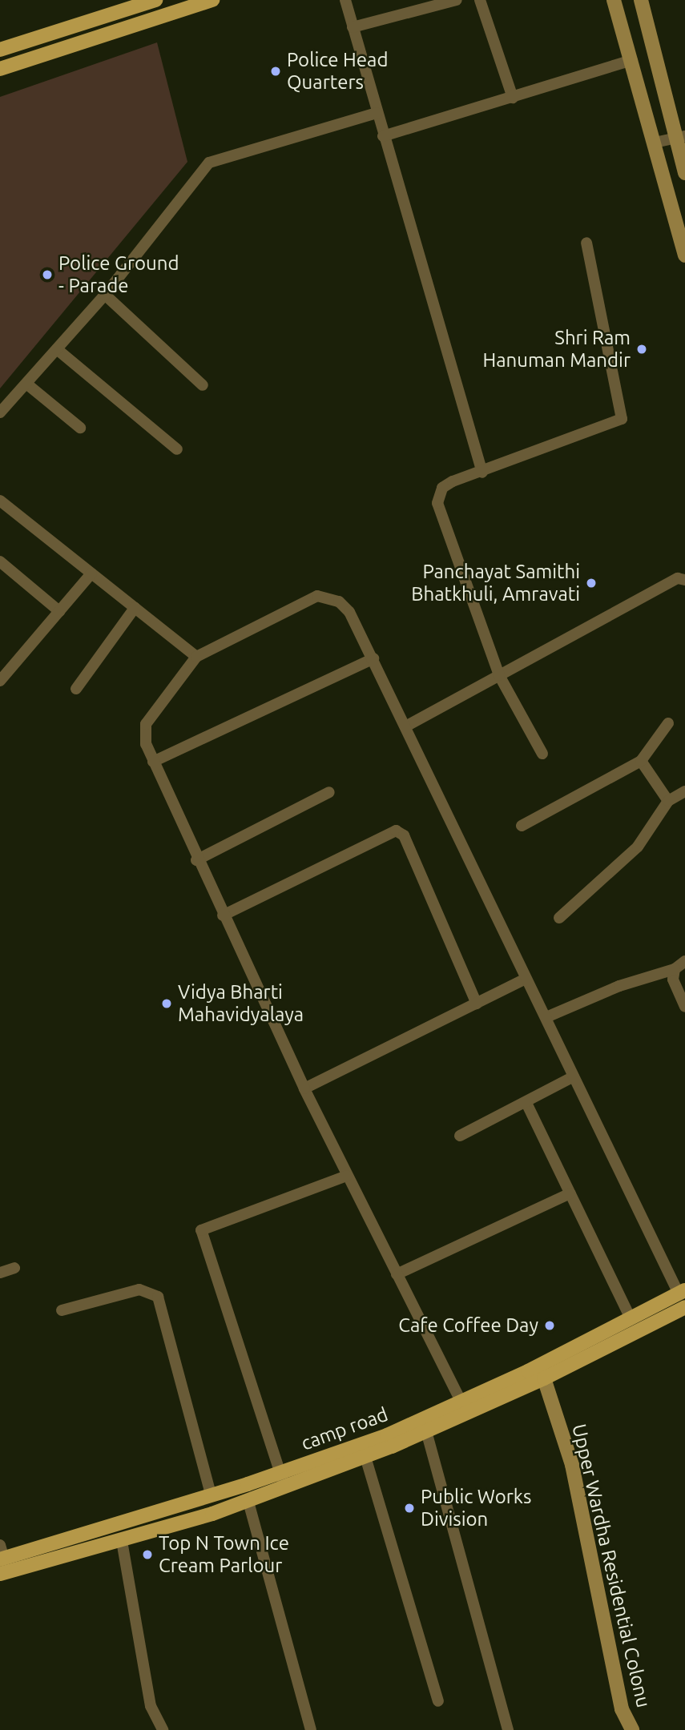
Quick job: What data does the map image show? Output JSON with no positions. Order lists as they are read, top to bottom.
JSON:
{
  "streets": {
    "main road": ["camp road"],
    "street": ["Upper Wardha Residential Colonu"]
  },
  "crossings": [
    ["camp road", "Upper Wardha Residential Colonu"]
  ],
  "places": [
    "Police Head Quarters",
    "Police Ground - Parade",
    "Shri Ram Hanuman Mandir",
    "Panchayat Samithi Bhatkhuli, Amravati",
    "Vidya Bharti Mahavidyalaya",
    "Cafe Coffee Day",
    "Public Works Division",
    "Top N Town Ice Cream Parlour"
  ]
}
